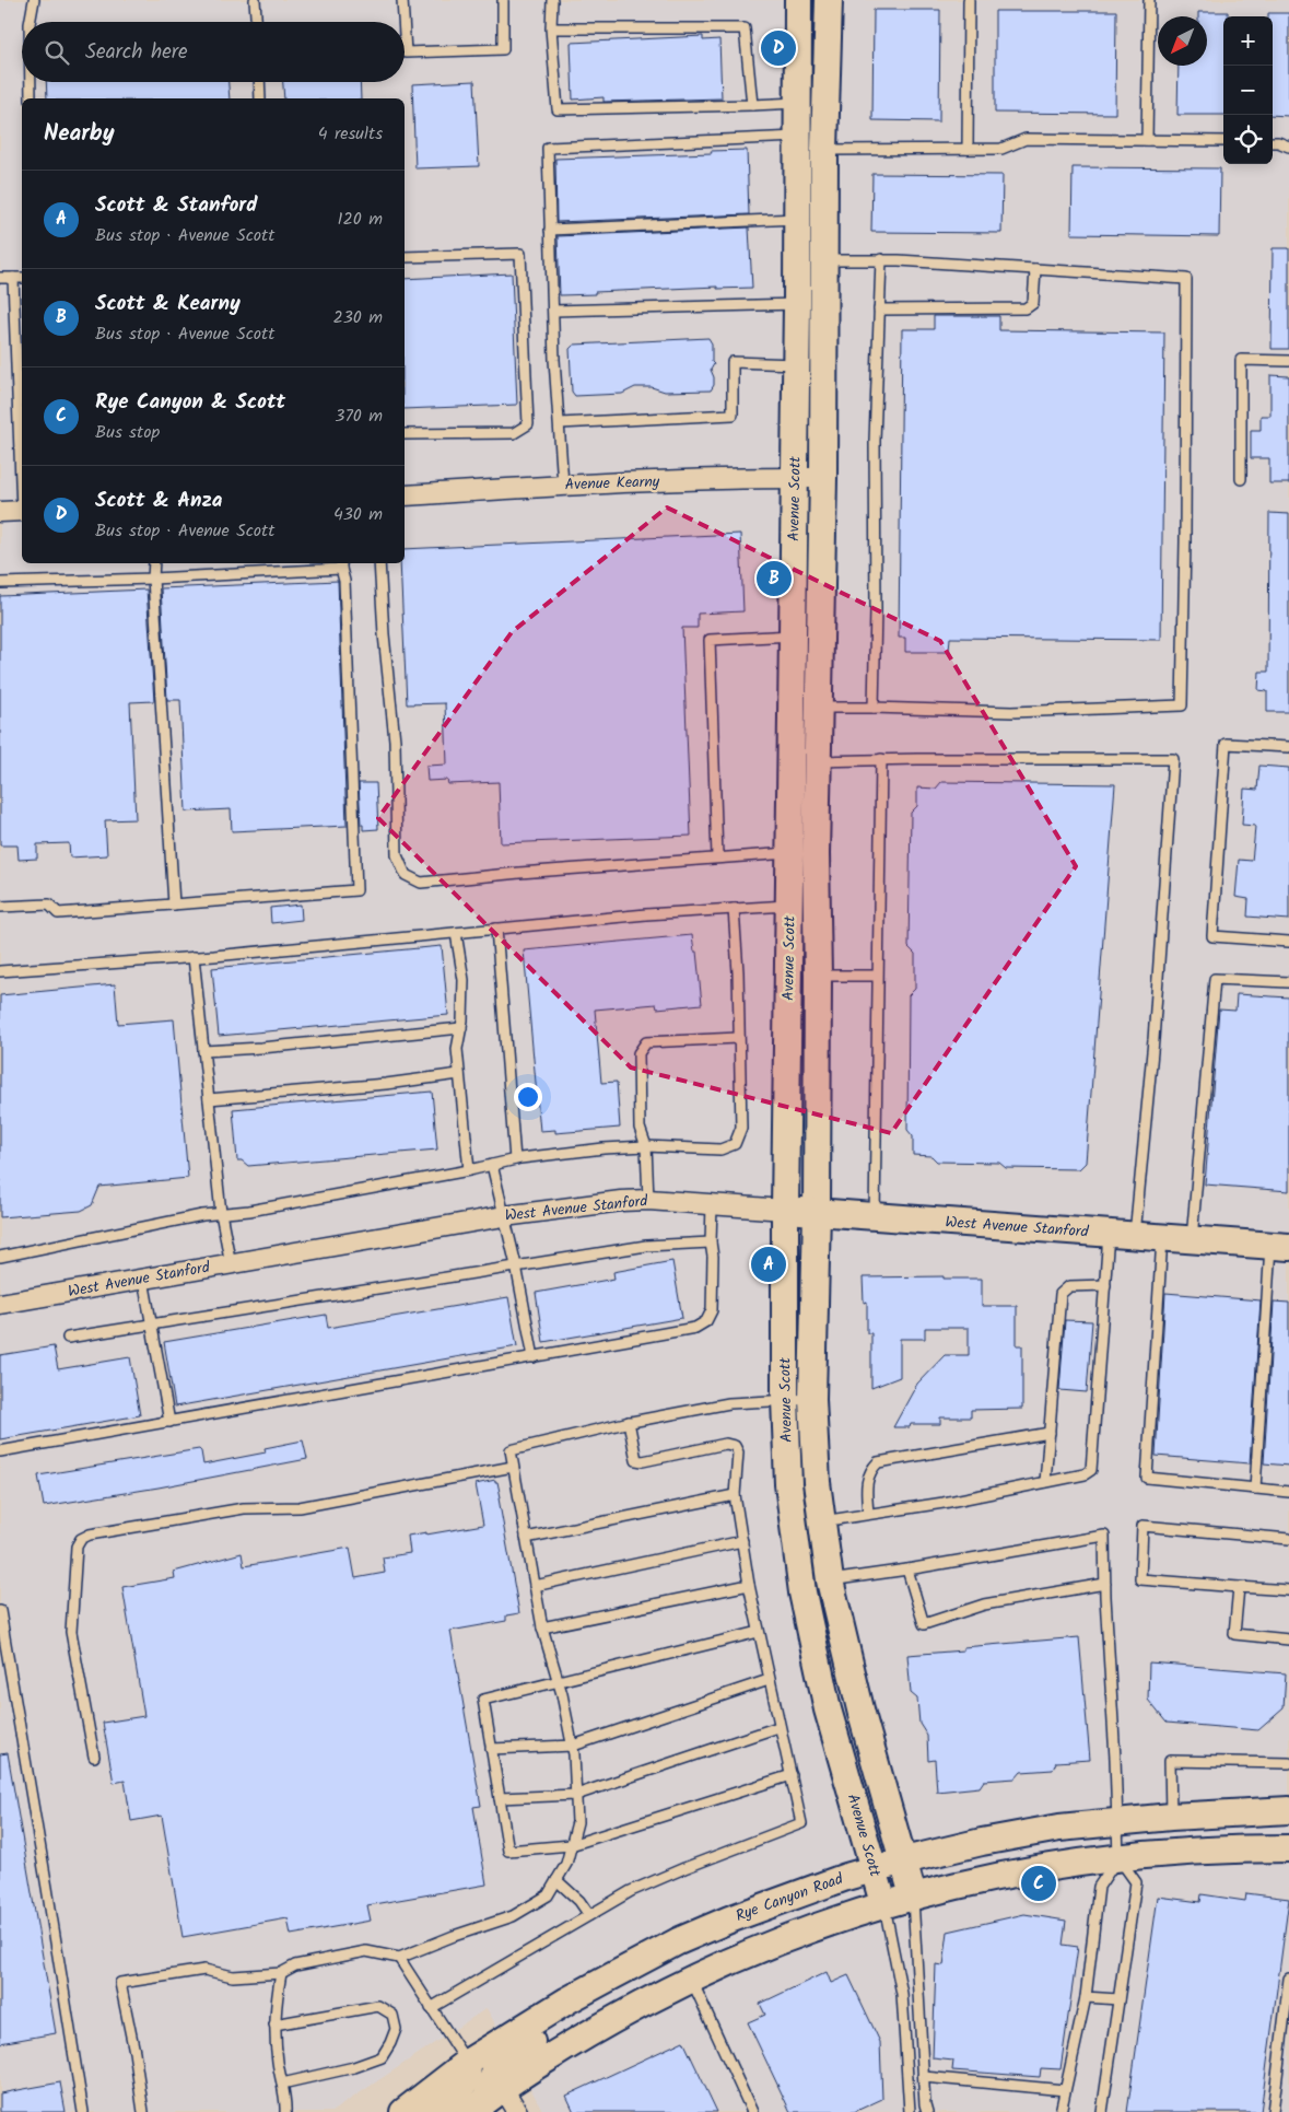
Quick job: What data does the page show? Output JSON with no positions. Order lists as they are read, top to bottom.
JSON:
{
  "streets": {
    "main road": ["Avenue Scott", "West Avenue Stanford", "Rye Canyon Road"],
    "street": ["Avenue Kearny"]
  },
  "crossings": [
    ["Avenue Kearny", "Avenue Scott"],
    ["Avenue Scott", "West Avenue Stanford"],
    ["Avenue Scott", "Rye Canyon Road"]
  ],
  "north": "bottom left",
  "page": {
    "map_buttons": ["+", "−"],
    "search": "Search here",
    "pins": [
      "D",
      "B",
      "A",
      "C"
    ],
    "heading": ["Nearby", "4 results"],
    "list": [
      {
        "mark": "A",
        "name": "Scott & Stanford",
        "note": "Bus stop · Avenue Scott",
        "value": "120 m"
      },
      {
        "mark": "B",
        "name": "Scott & Kearny",
        "note": "Bus stop · Avenue Scott",
        "value": "230 m"
      },
      {
        "mark": "C",
        "name": "Rye Canyon & Scott",
        "note": "Bus stop",
        "value": "370 m"
      },
      {
        "mark": "D",
        "name": "Scott & Anza",
        "note": "Bus stop · Avenue Scott",
        "value": "430 m"
      }
    ]
  }
}
